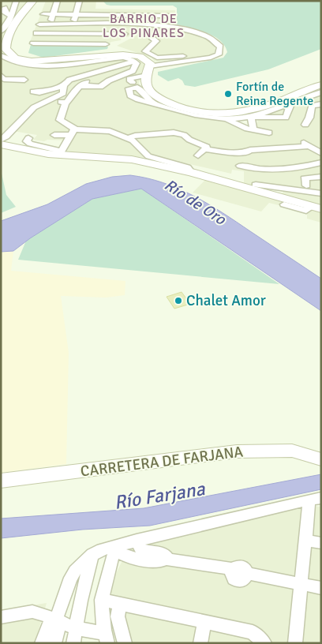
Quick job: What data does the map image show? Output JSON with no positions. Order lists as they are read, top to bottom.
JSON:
{
  "streets": {
    "street": ["CARRETERA DE FARJANA"]
  },
  "districts": ["BARRIO DE LOS PINARES"],
  "water": ["Río de Oro", "Río Farjana"],
  "places": ["Fortín de Reina Regente", "Chalet Amor"]
}
